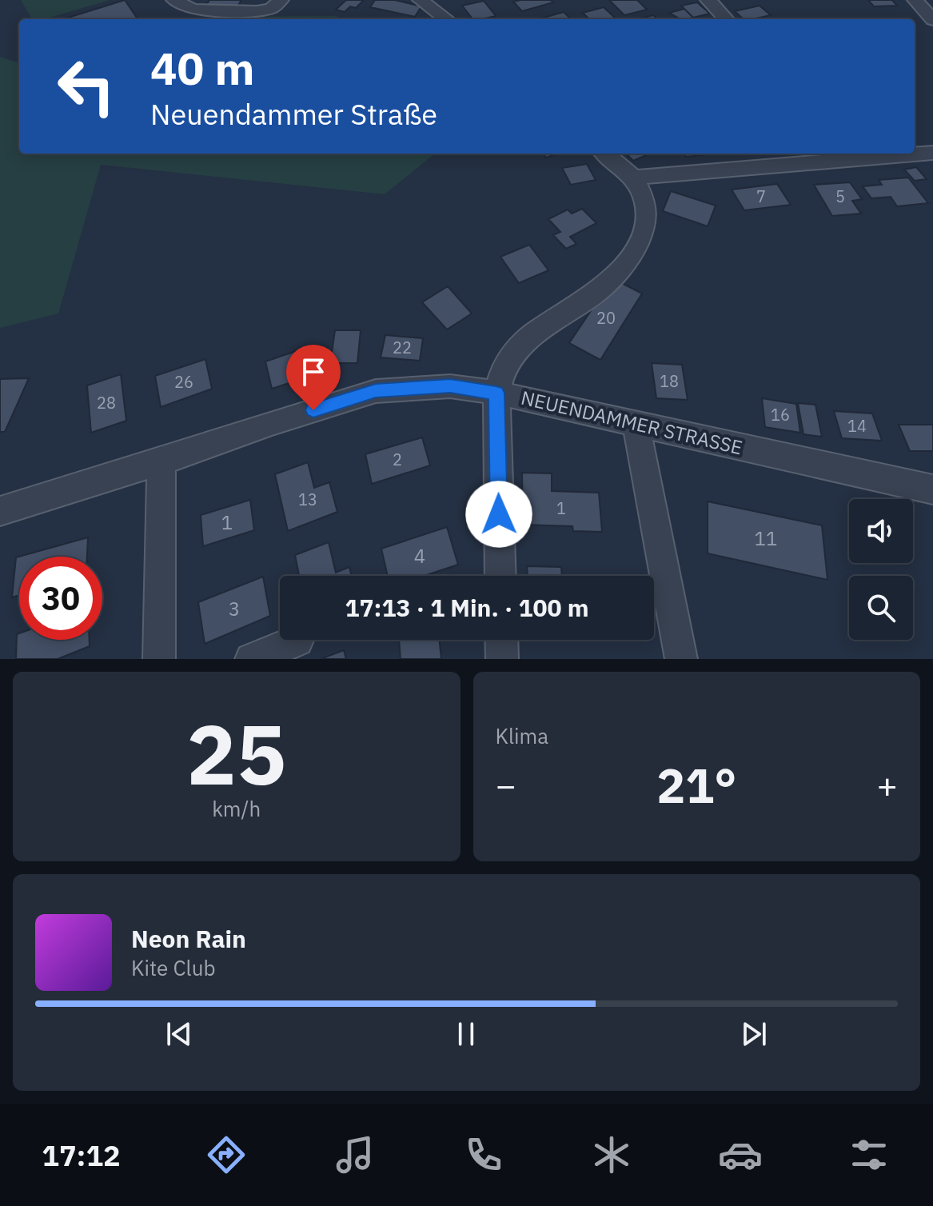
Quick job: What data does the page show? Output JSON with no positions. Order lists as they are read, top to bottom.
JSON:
{
  "streets": {
    "street": ["NEUENDAMMER STRASSE"]
  },
  "house_numbers": [
    "7",
    "5",
    "20",
    "22",
    "18",
    "26",
    "28",
    "16",
    "14",
    "2",
    "13",
    "1",
    "1",
    "11",
    "4",
    "3"
  ],
  "page": {
    "turn": ["40 m", "Neuendammer Straße"],
    "limit": "30",
    "trip": "17:13 · 1 Min. · 100 m",
    "tile": [
      ["25", "km/h"],
      "Klima"
    ],
    "heat": ["−", "21°", "+"],
    "song": ["Neon Rain", "Kite Club"],
    "tabs": "17:12"
  }
}
